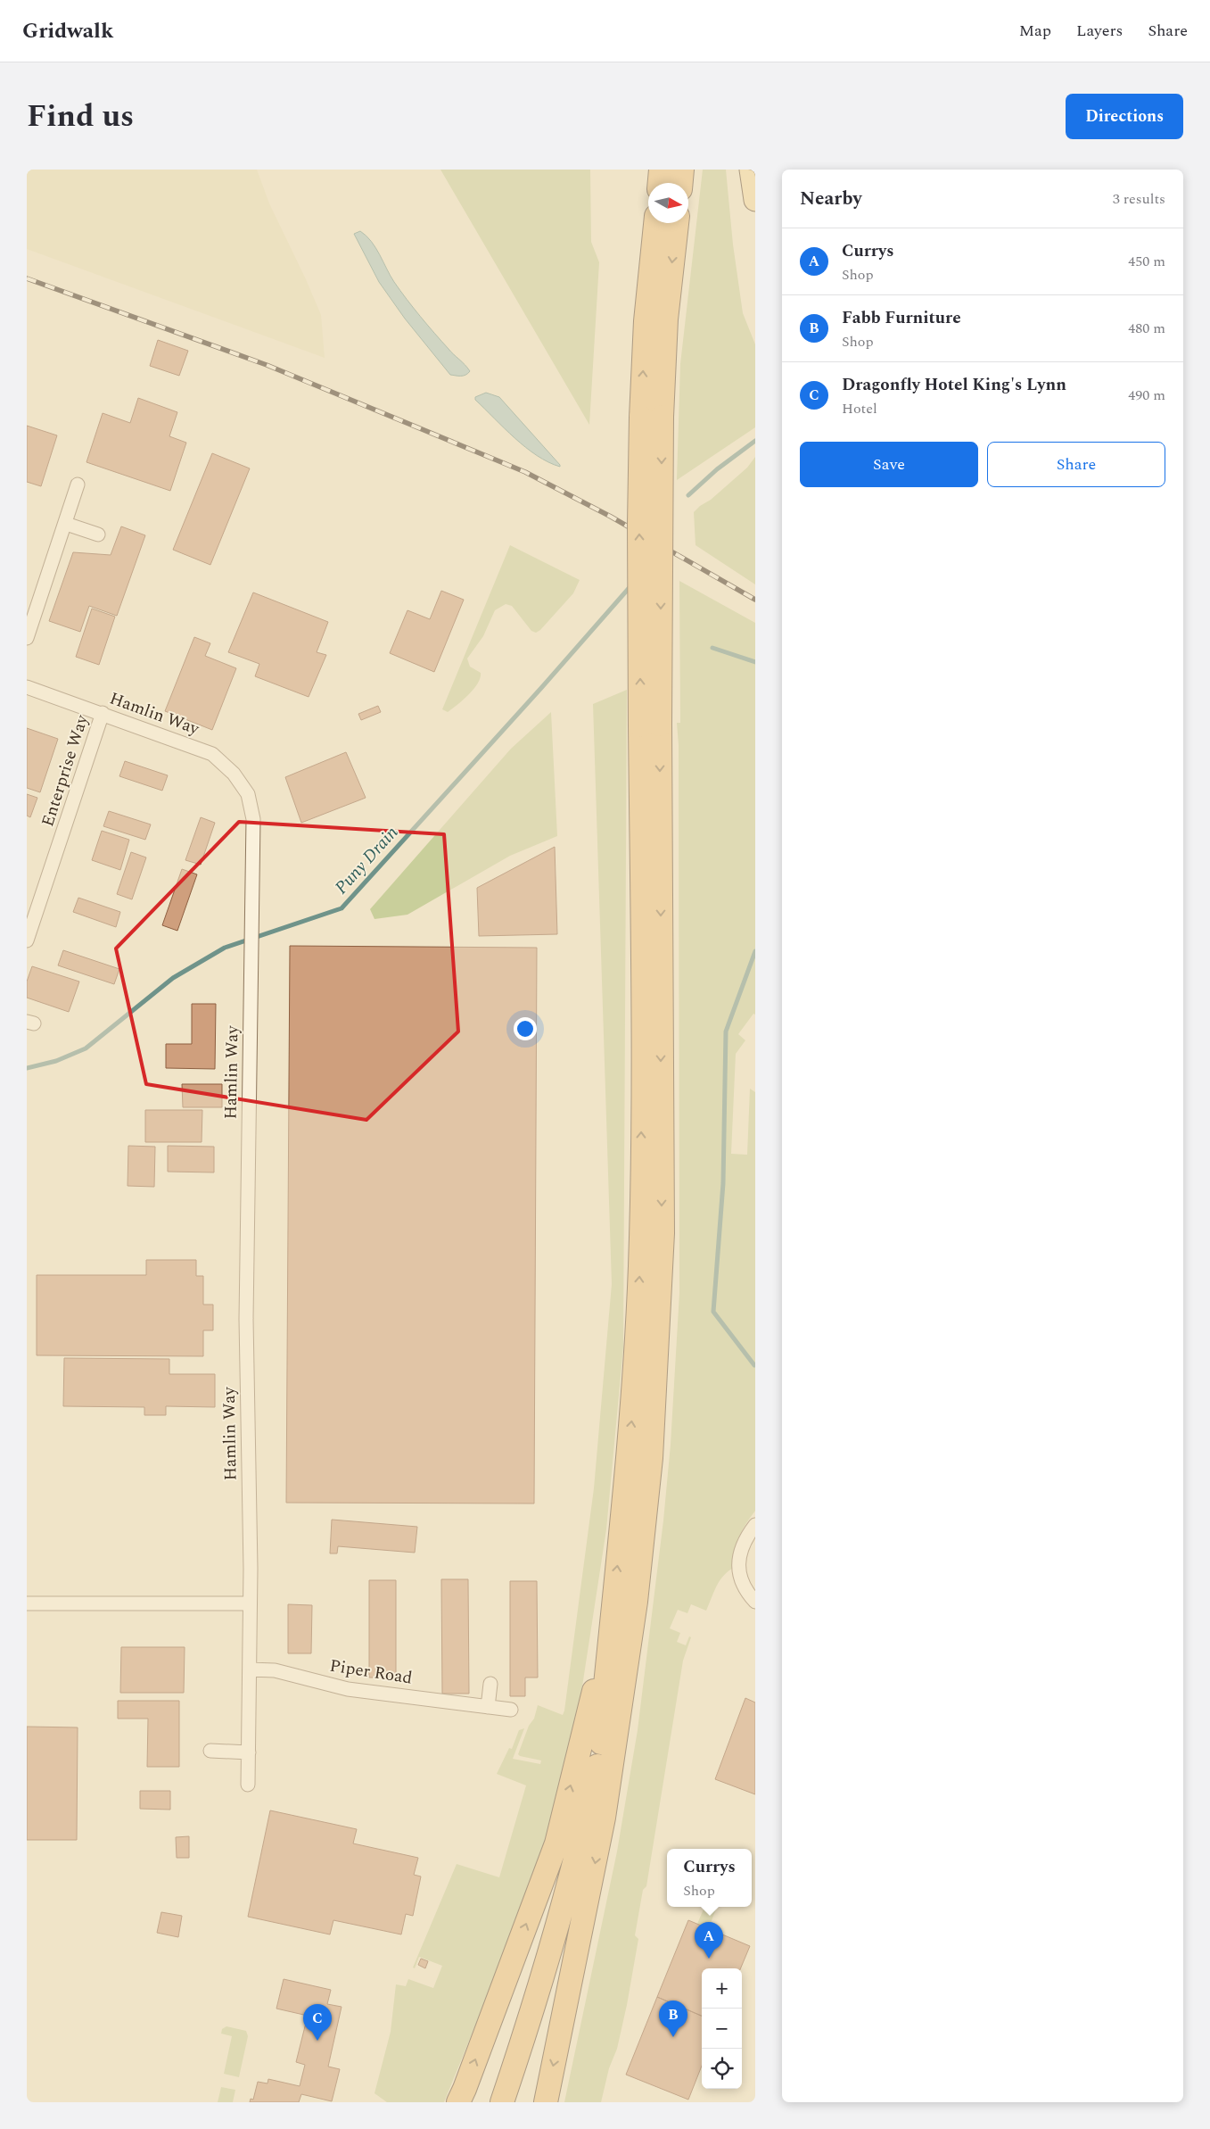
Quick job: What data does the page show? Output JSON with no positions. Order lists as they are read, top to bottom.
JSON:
{
  "streets": {
    "street": ["Hamlin Way", "Enterprise Way", "Piper Road"]
  },
  "crossings": [
    ["Hamlin Way", "Enterprise Way"],
    ["Hamlin Way", "Piper Road"]
  ],
  "water": ["Puny Drain"],
  "north": "right",
  "page": {
    "header": "Gridwalk",
    "nav": ["Map", "Layers", "Share"],
    "title": "Find us",
    "buttons": [
      "Directions",
      ["Save", "Share"]
    ],
    "heading": ["Nearby", "3 results"],
    "list": [
      {
        "mark": "A",
        "name": "Currys",
        "note": "Shop",
        "value": "450 m"
      },
      {
        "mark": "B",
        "name": "Fabb Furniture",
        "note": "Shop",
        "value": "480 m"
      },
      {
        "mark": "C",
        "name": "Dragonfly Hotel King's Lynn",
        "note": "Hotel",
        "value": "490 m"
      }
    ],
    "popup": ["Currys", "Shop"],
    "pins": ["A", "B", "C"],
    "map_buttons": ["+", "−"]
  }
}
